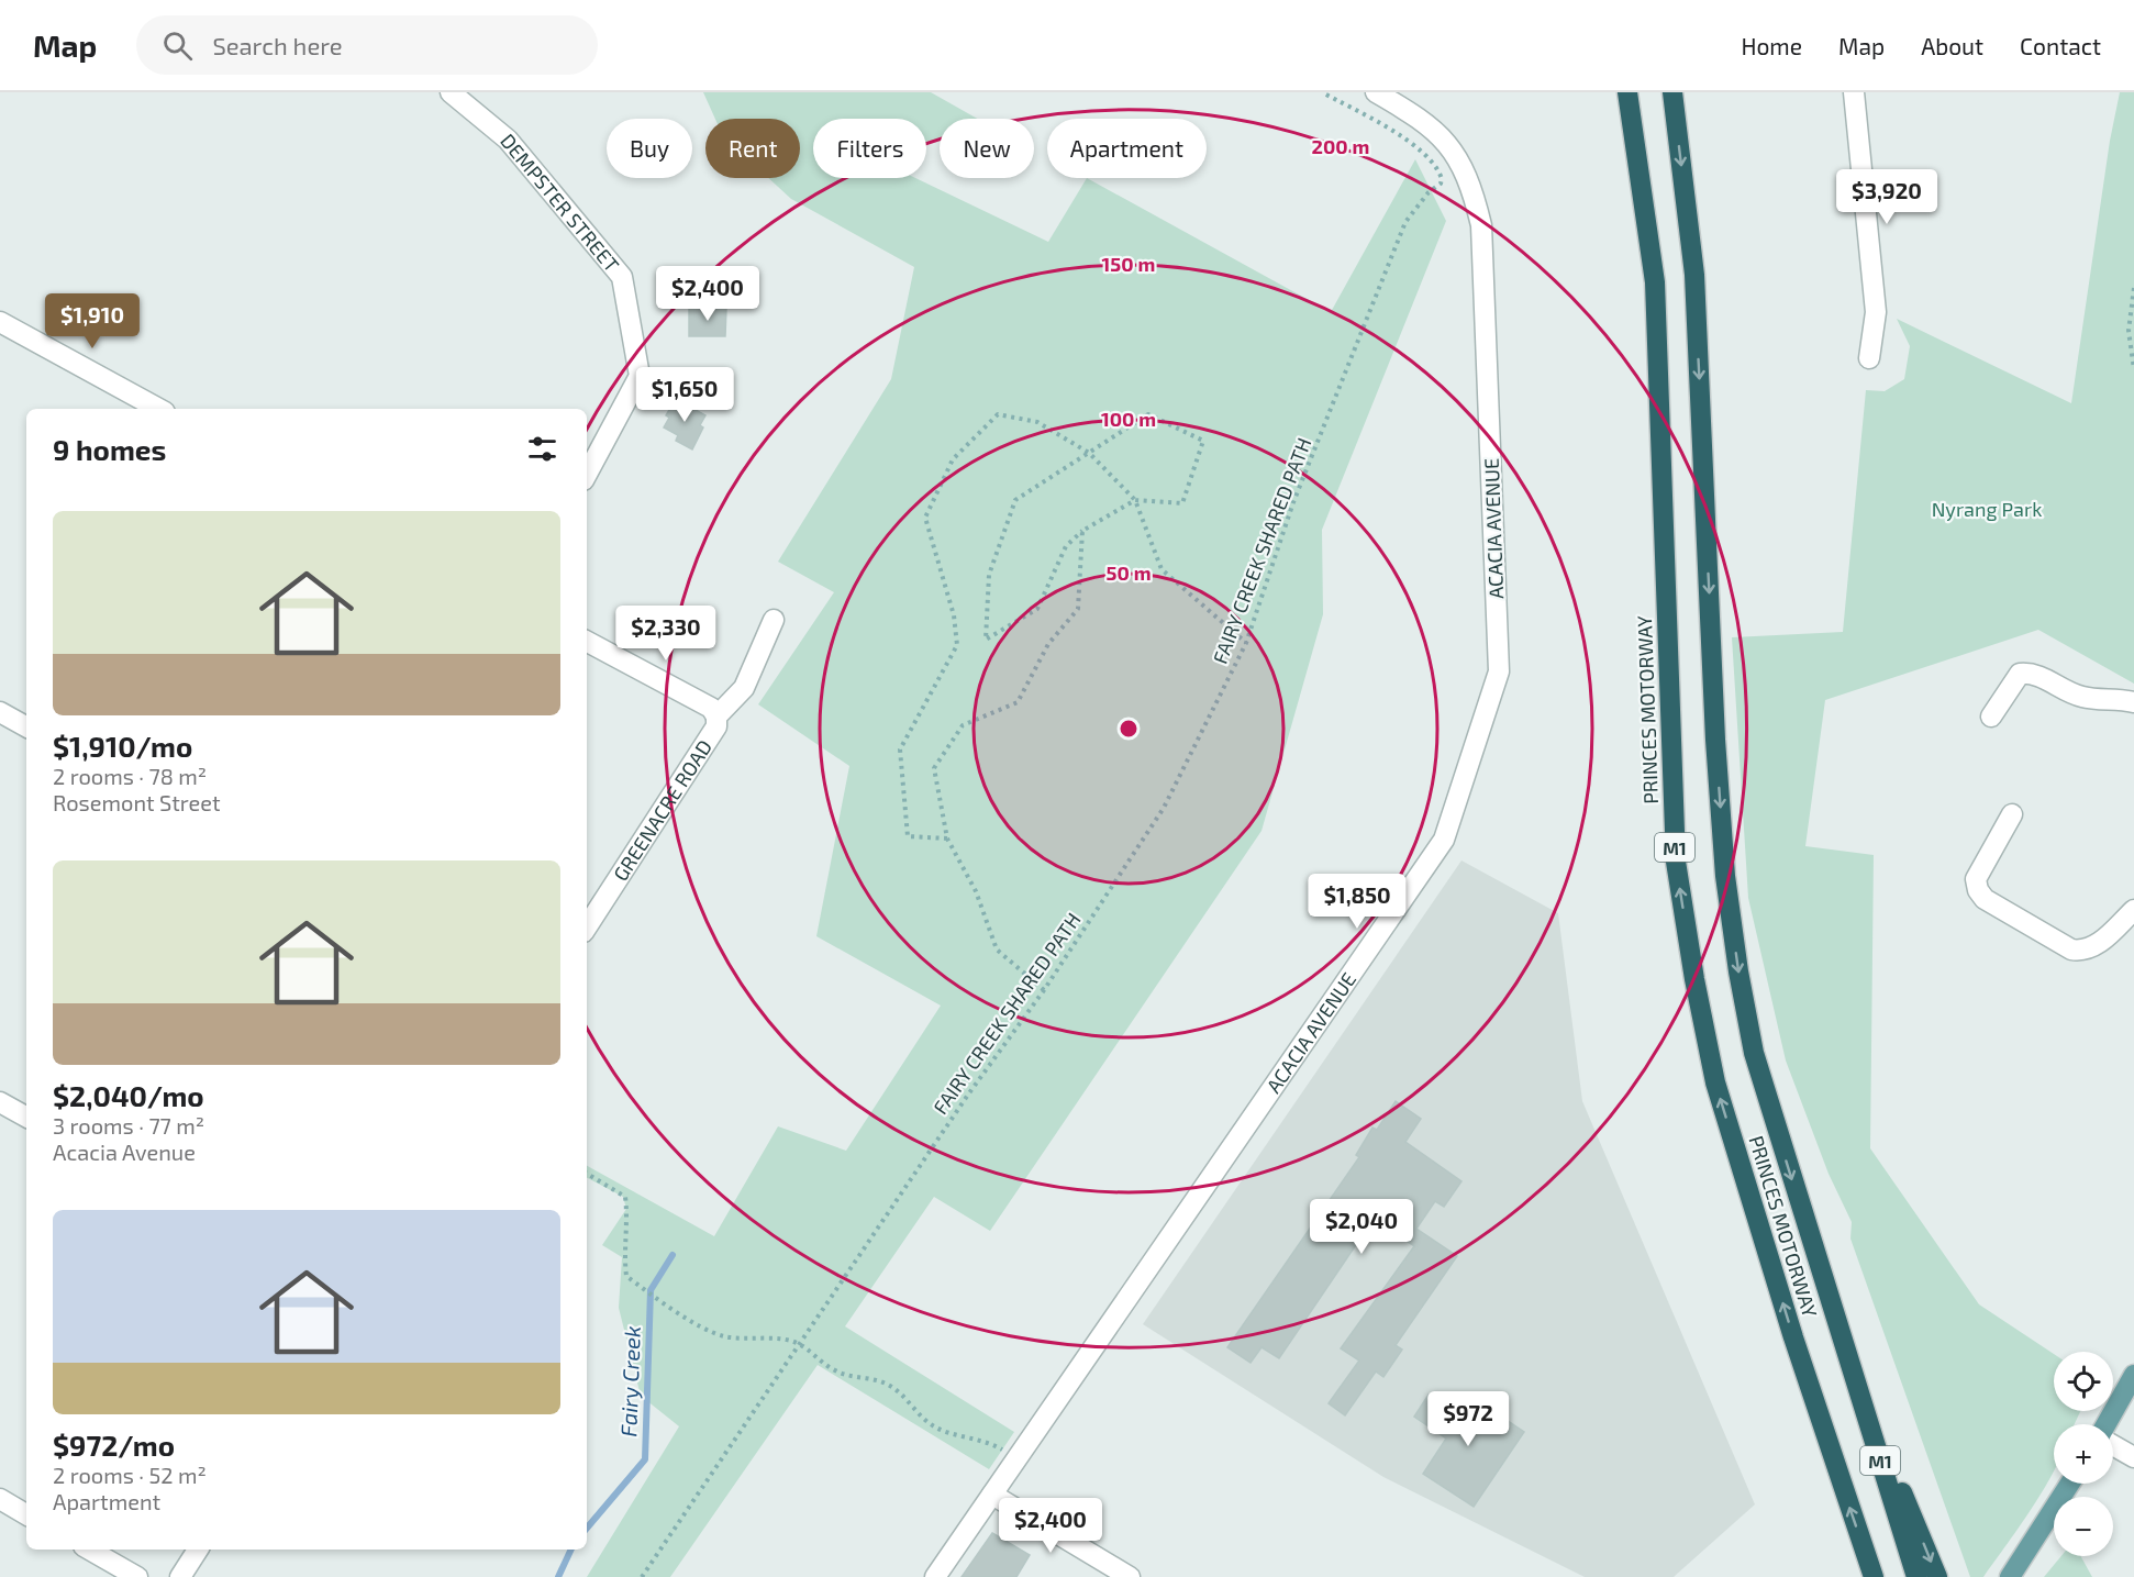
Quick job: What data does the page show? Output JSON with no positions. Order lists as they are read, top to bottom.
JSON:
{
  "streets": {
    "highway": ["PRINCES MOTORWAY", "M1"],
    "street": ["DEMPSTER STREET", "ACACIA AVENUE", "GREENACRE ROAD"],
    "path": ["FAIRY CREEK SHARED PATH"]
  },
  "water": ["Fairy Creek"],
  "parks": ["Nyrang Park"],
  "page": {
    "header": "Map",
    "search": "Search here",
    "nav": [
      "Home",
      "Map",
      "About",
      "Contact"
    ],
    "chip": [
      "Buy",
      "Rent",
      "Filters",
      "New",
      "Apartment"
    ],
    "price": [
      "$3,920",
      "$2,400",
      "$1,910",
      "$1,650",
      "$2,330",
      "$1,850",
      "$2,040",
      "$972",
      "$2,400"
    ],
    "heading": "9 homes",
    "list": [
      {
        "name": "$1,910/mo",
        "note": "2 rooms · 78 m² · Rosemont Street"
      },
      {
        "name": "$2,040/mo",
        "note": "3 rooms · 77 m² · Acacia Avenue"
      },
      {
        "name": "$972/mo",
        "note": "2 rooms · 52 m² · Apartment"
      }
    ],
    "map_buttons": ["+", "−"]
  },
  "rings": [
    "200 m",
    "150 m",
    "100 m",
    "50 m"
  ]
}
